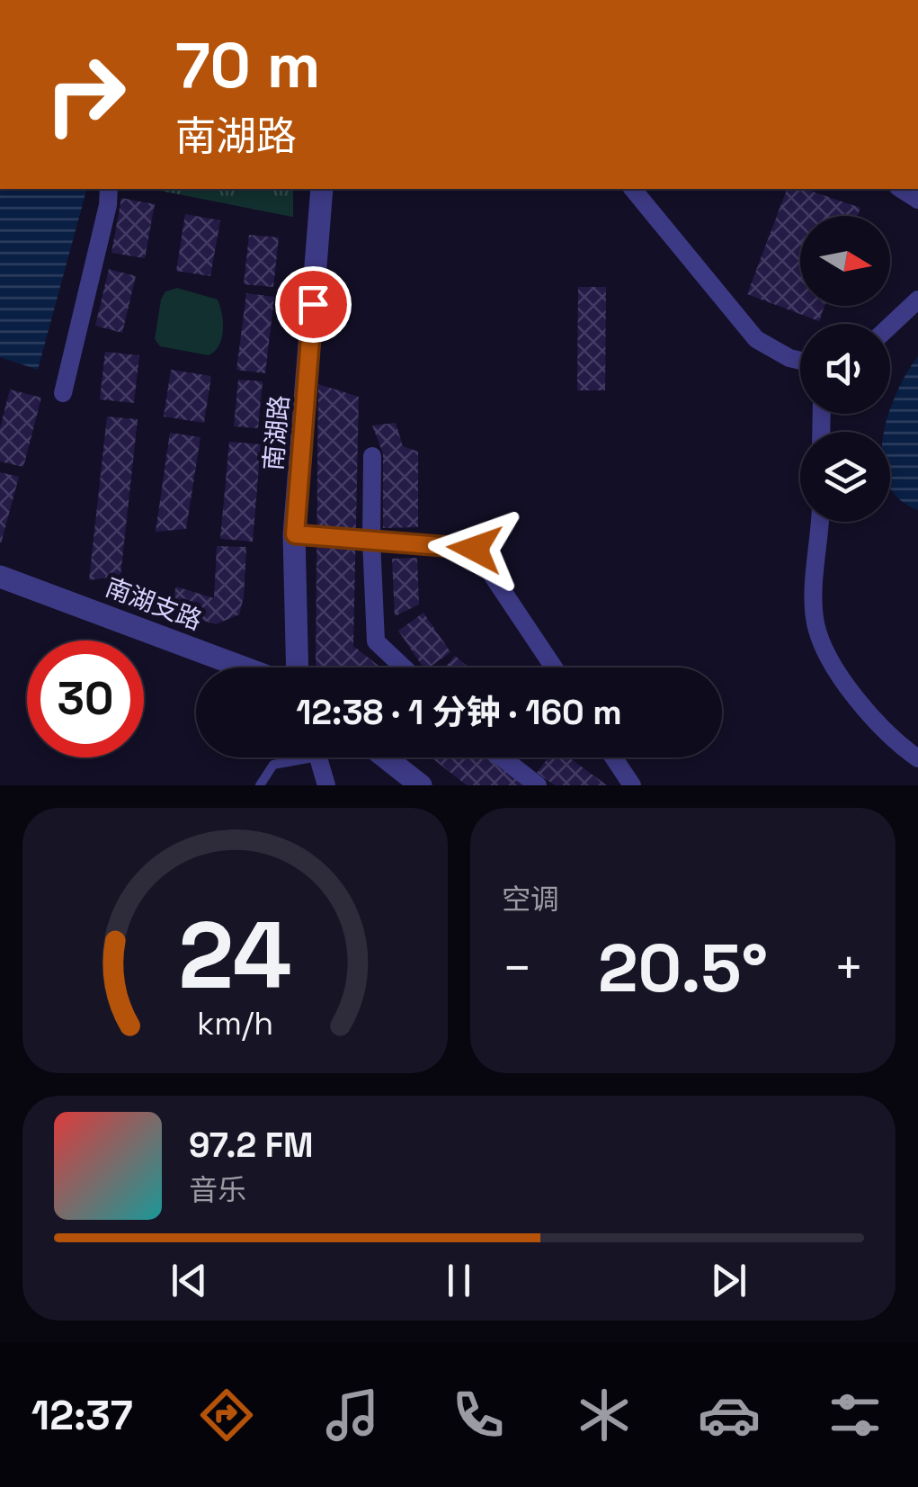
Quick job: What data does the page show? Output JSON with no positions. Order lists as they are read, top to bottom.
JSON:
{
  "streets": {
    "street": ["南湖路", "南湖支路"]
  },
  "north": "right",
  "page": {
    "turn": ["70 m", "南湖路"],
    "limit": "30",
    "trip": "12:38 · 1 分钟 · 160 m",
    "tile": "空调",
    "heat": ["−", "20.5°", "+"],
    "song": ["97.2 FM", "音乐"],
    "tabs": "12:37",
    "gauge": ["24", "km/h"]
  }
}
